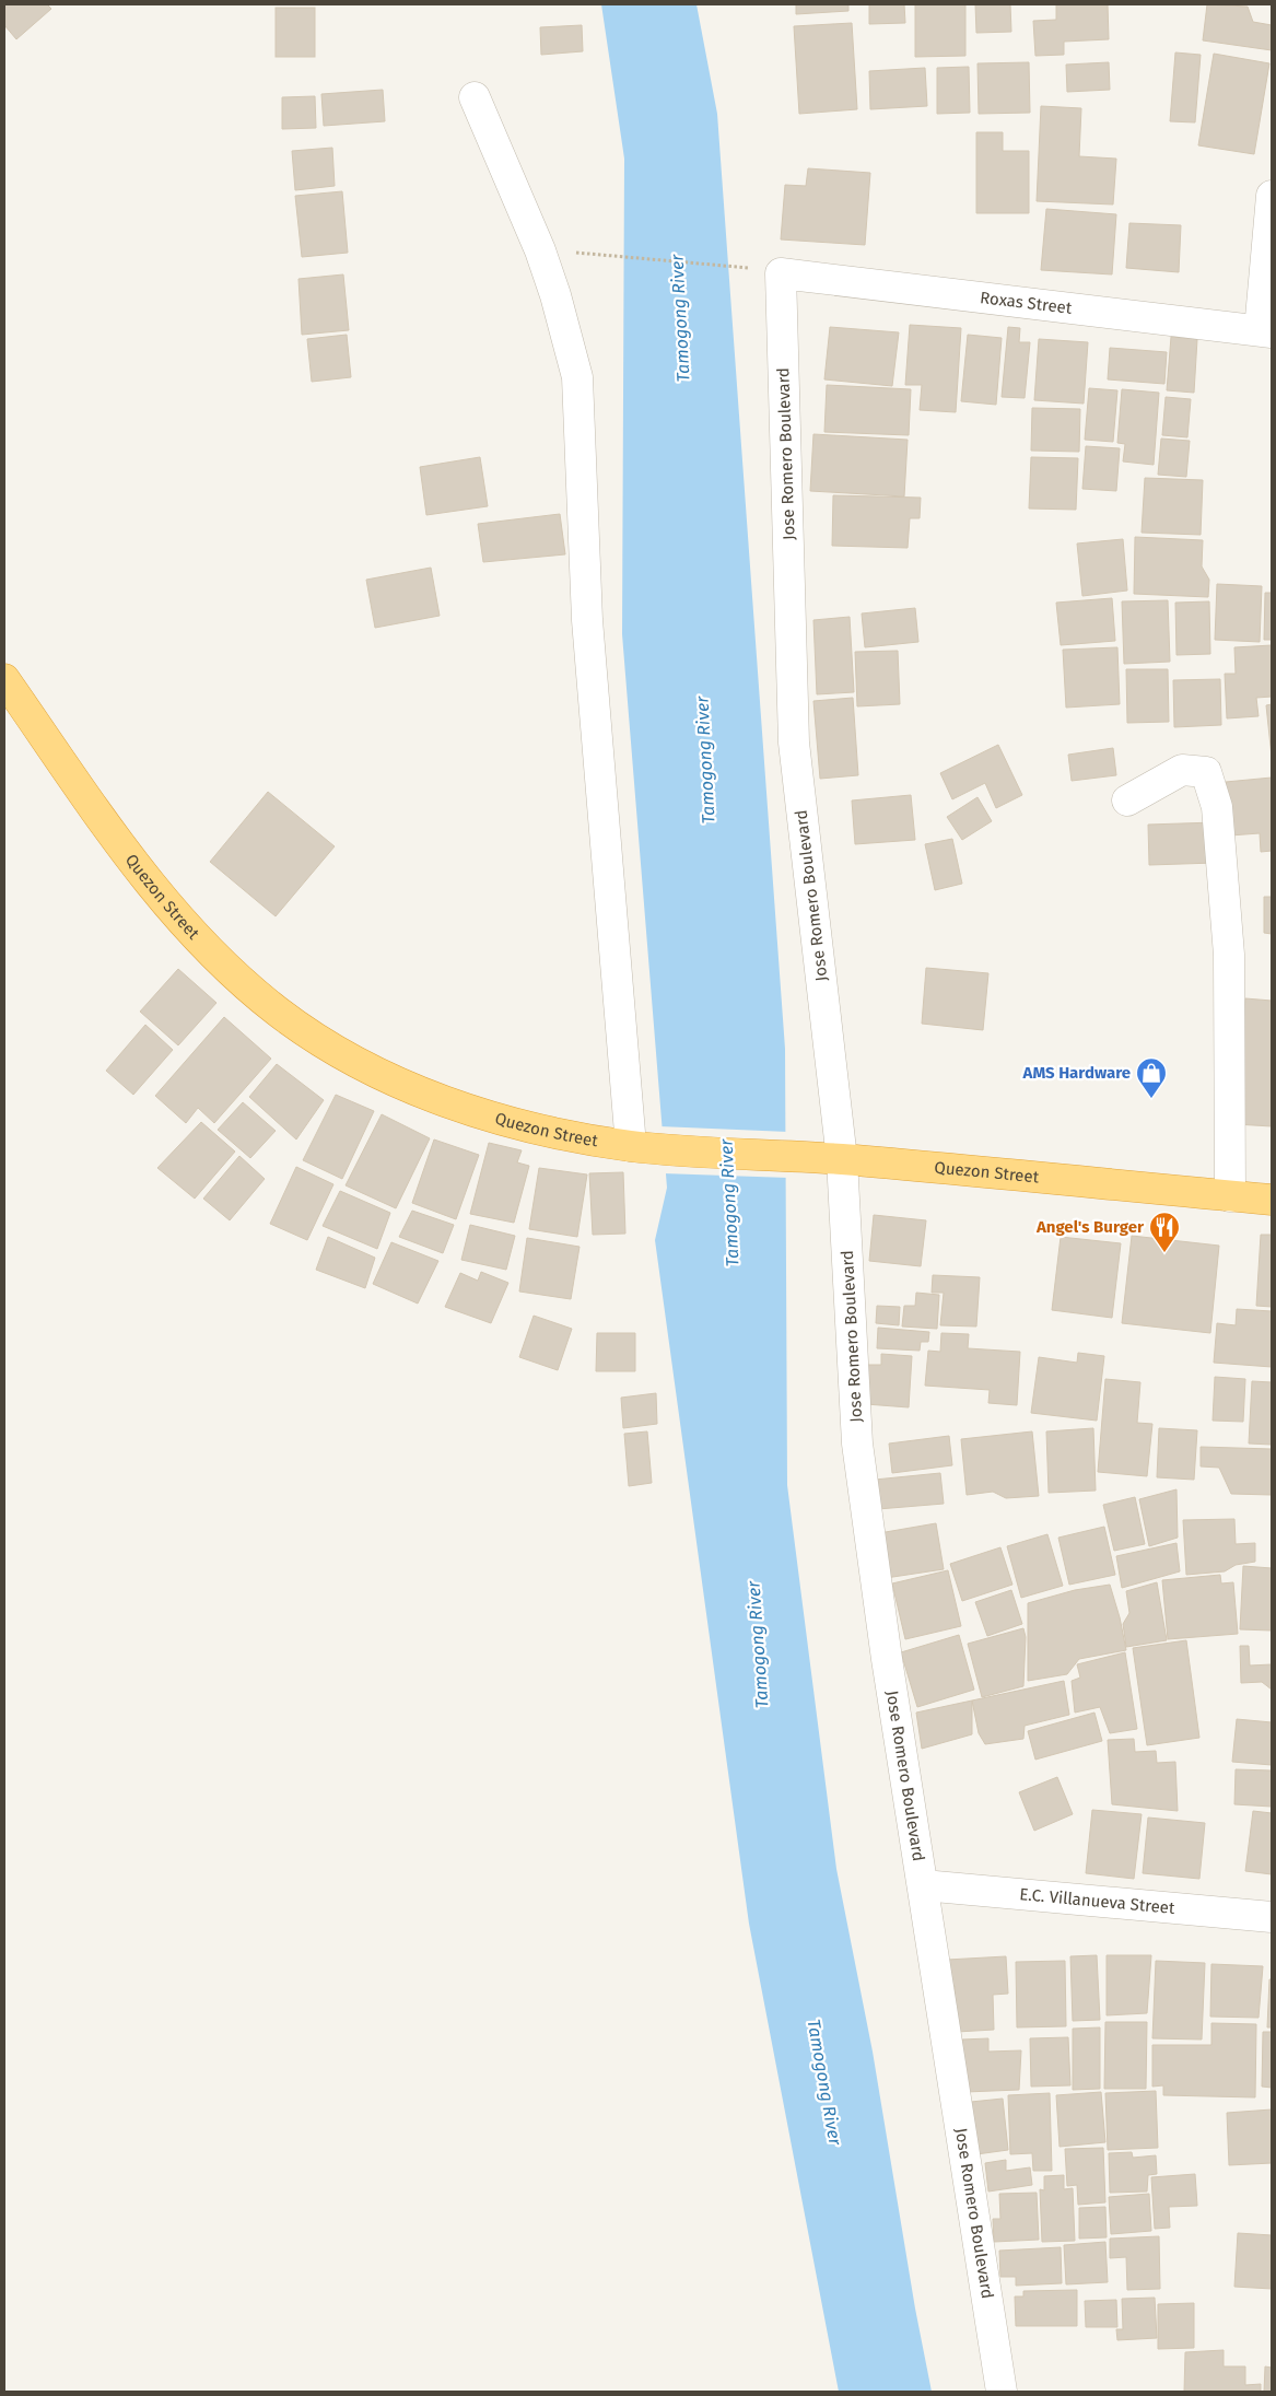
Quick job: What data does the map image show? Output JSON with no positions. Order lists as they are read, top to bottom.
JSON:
{
  "streets": {
    "highway": ["Quezon Street"],
    "street": ["Roxas Street", "Jose Romero Boulevard", "E.C. Villanueva Street"]
  },
  "crossings": [
    ["Roxas Street", "Jose Romero Boulevard"],
    ["Jose Romero Boulevard", "Quezon Street"],
    ["Jose Romero Boulevard", "E.C. Villanueva Street"]
  ],
  "water": ["Tamogong River"],
  "places": {
    "shop": ["AMS Hardware"],
    "restaurant": ["Angel's Burger"]
  }
}
